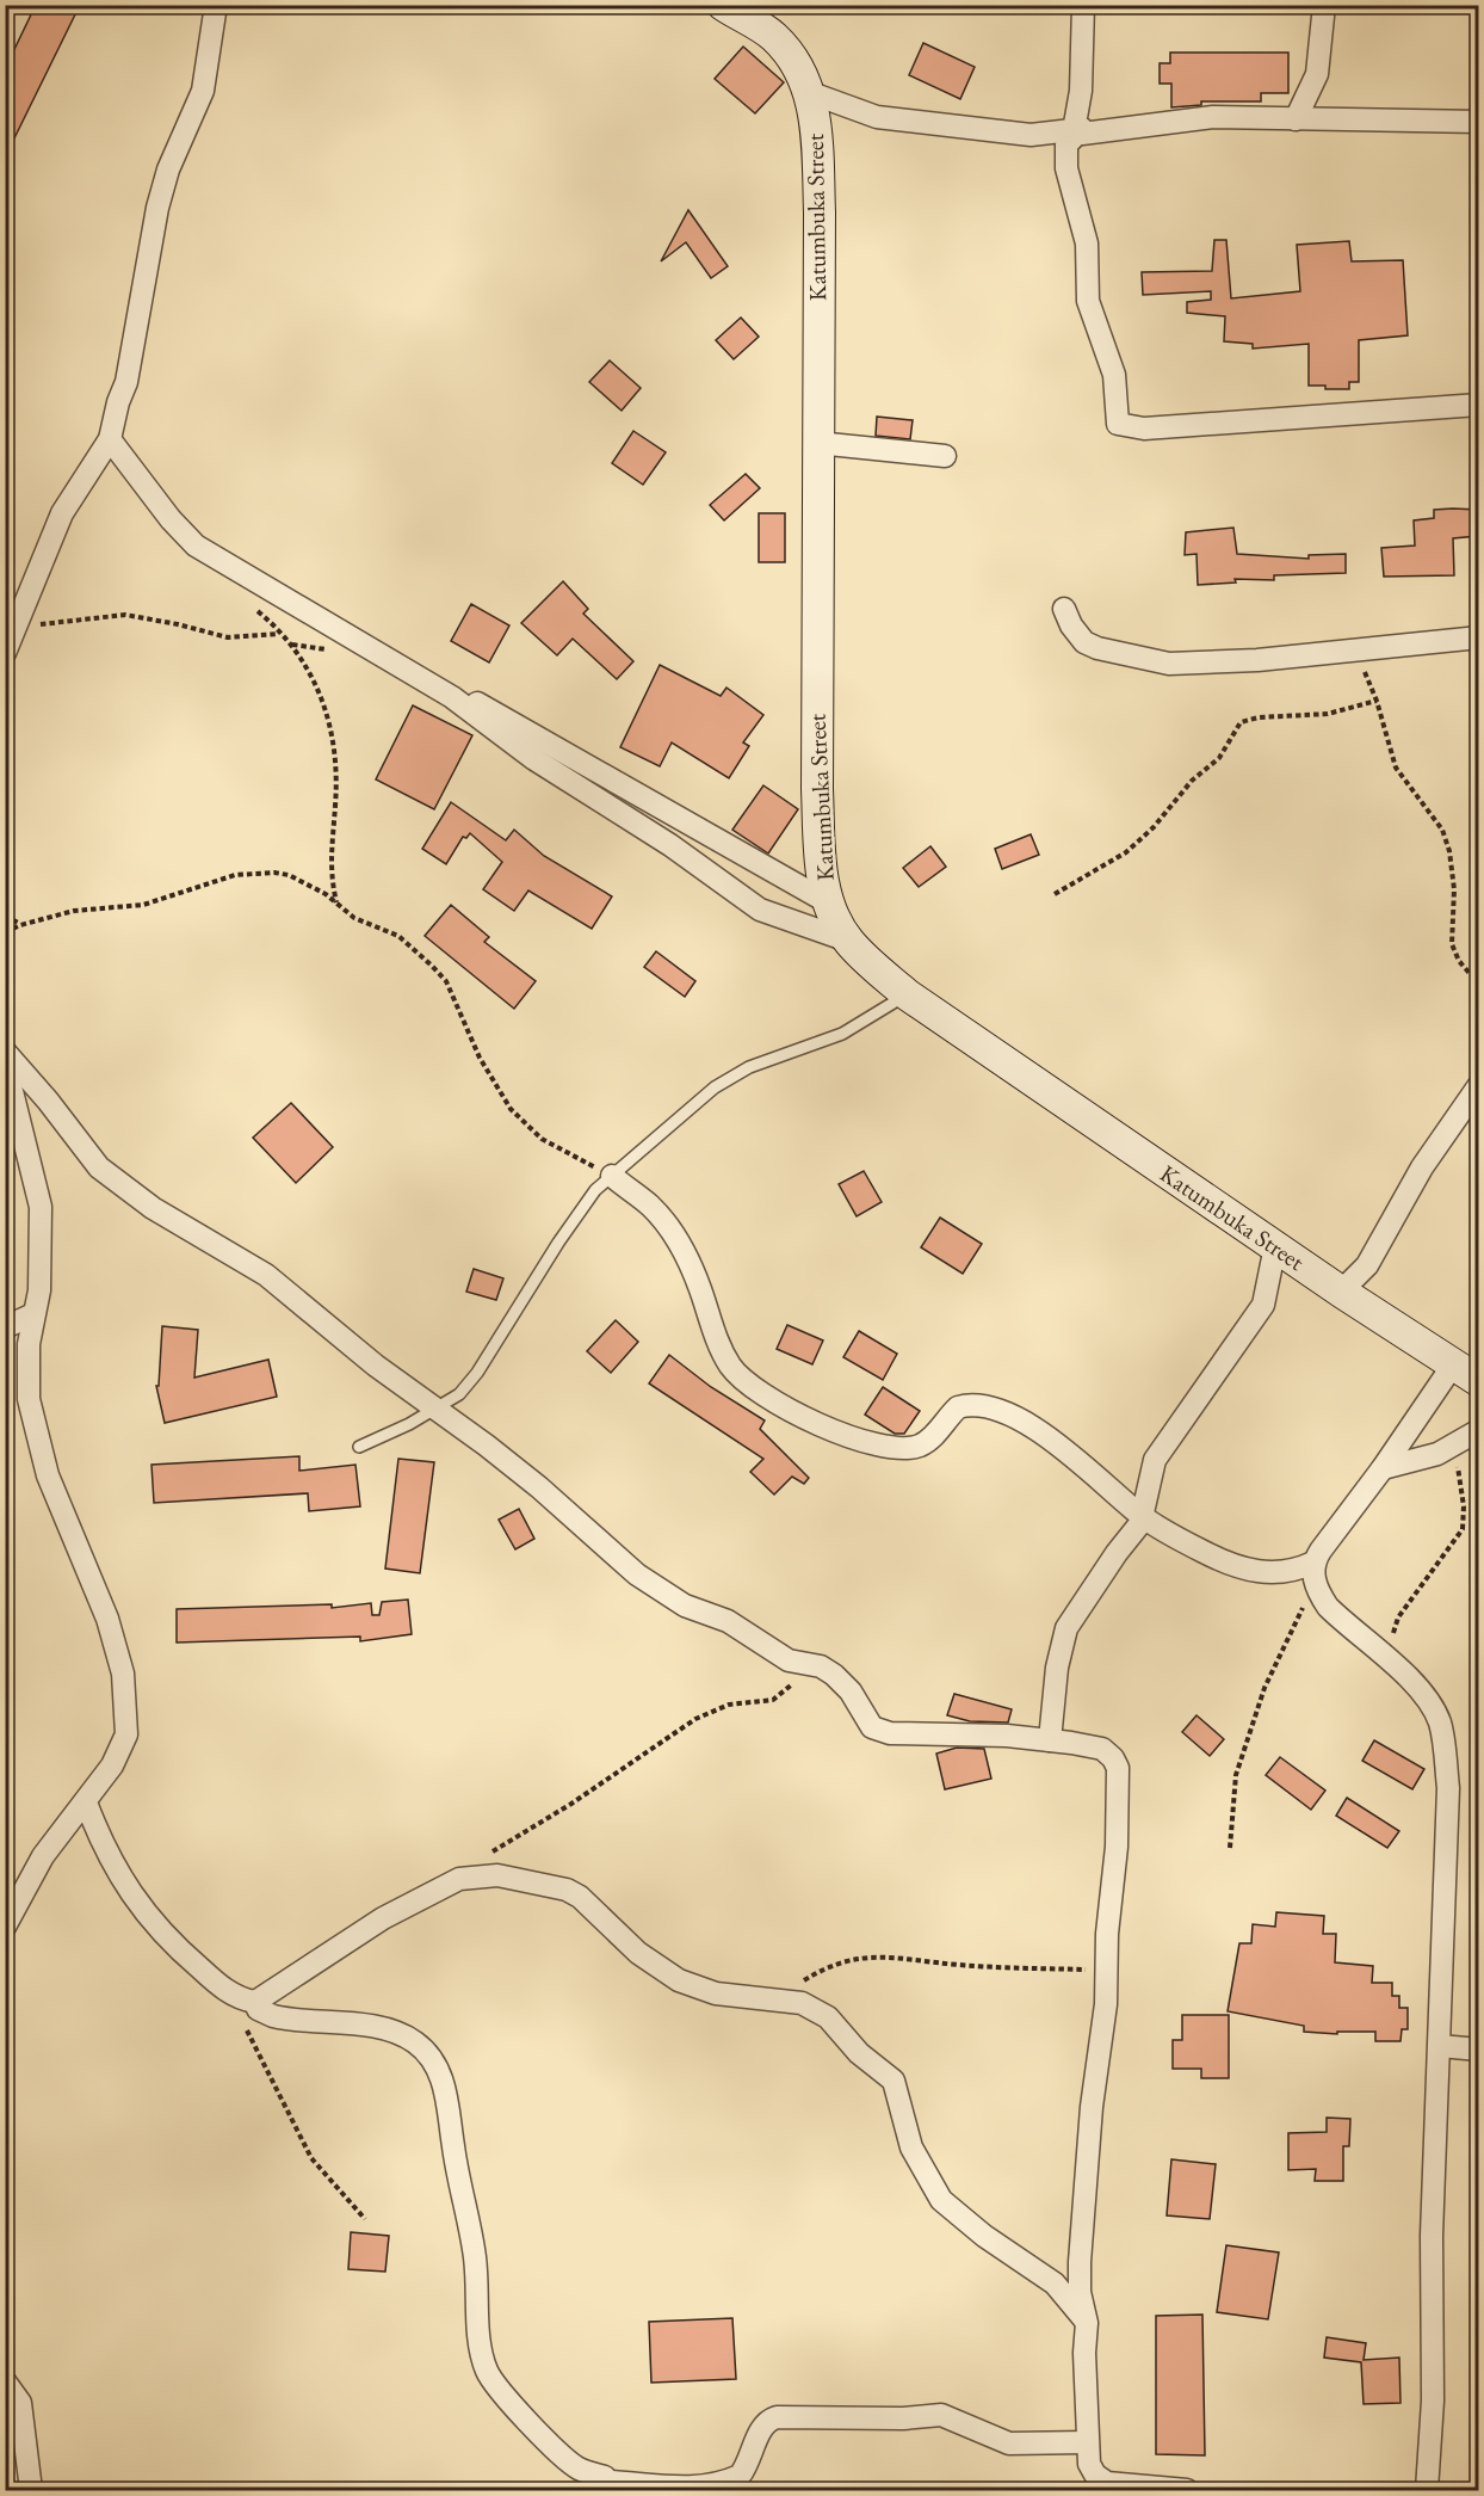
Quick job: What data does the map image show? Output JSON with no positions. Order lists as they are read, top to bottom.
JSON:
{
  "streets": {
    "main road": ["Katumbuka Street"]
  }
}
